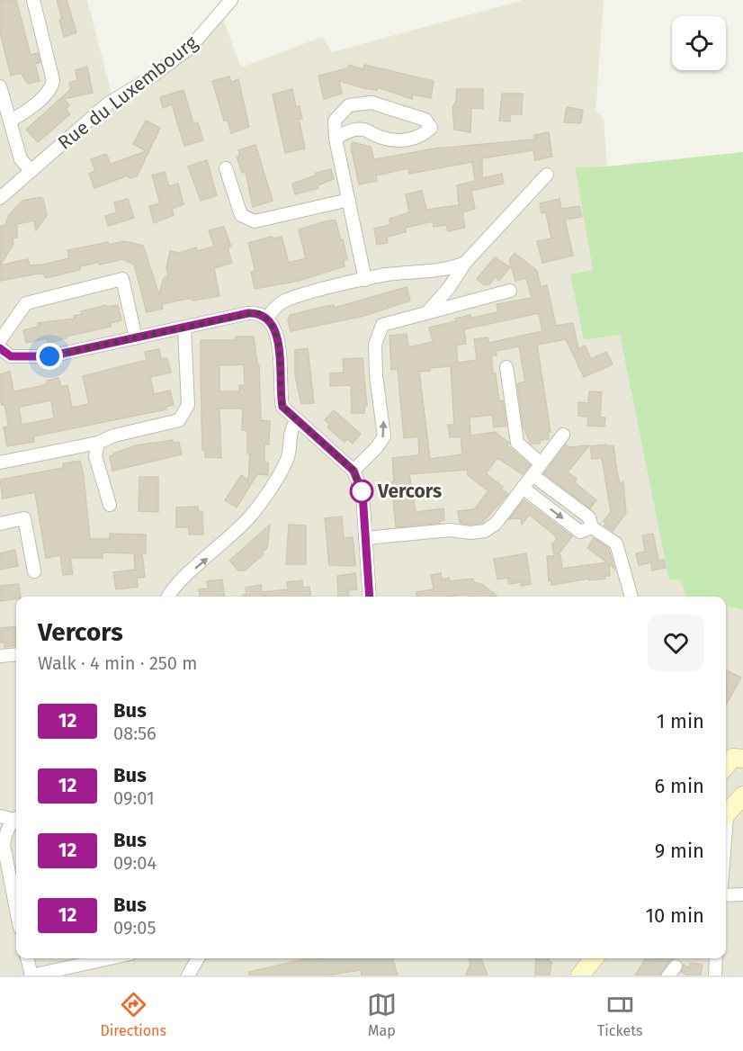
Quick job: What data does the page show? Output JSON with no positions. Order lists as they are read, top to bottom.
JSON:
{
  "streets": {
    "street": ["Rue du Luxembourg"]
  },
  "places": ["Vercors"],
  "lines": ["bus line 12"],
  "page": {
    "heading": ["Vercors", "Walk · 4 min · 250 m"],
    "list": [
      {
        "mark": "12",
        "name": "Bus",
        "note": "08:56",
        "value": "1 min"
      },
      {
        "mark": "12",
        "name": "Bus",
        "note": "09:01",
        "value": "6 min"
      },
      {
        "mark": "12",
        "name": "Bus",
        "note": "09:04",
        "value": "9 min"
      },
      {
        "mark": "12",
        "name": "Bus",
        "note": "09:05",
        "value": "10 min"
      }
    ],
    "tabs": ["Directions", "Map", "Tickets"]
  }
}
